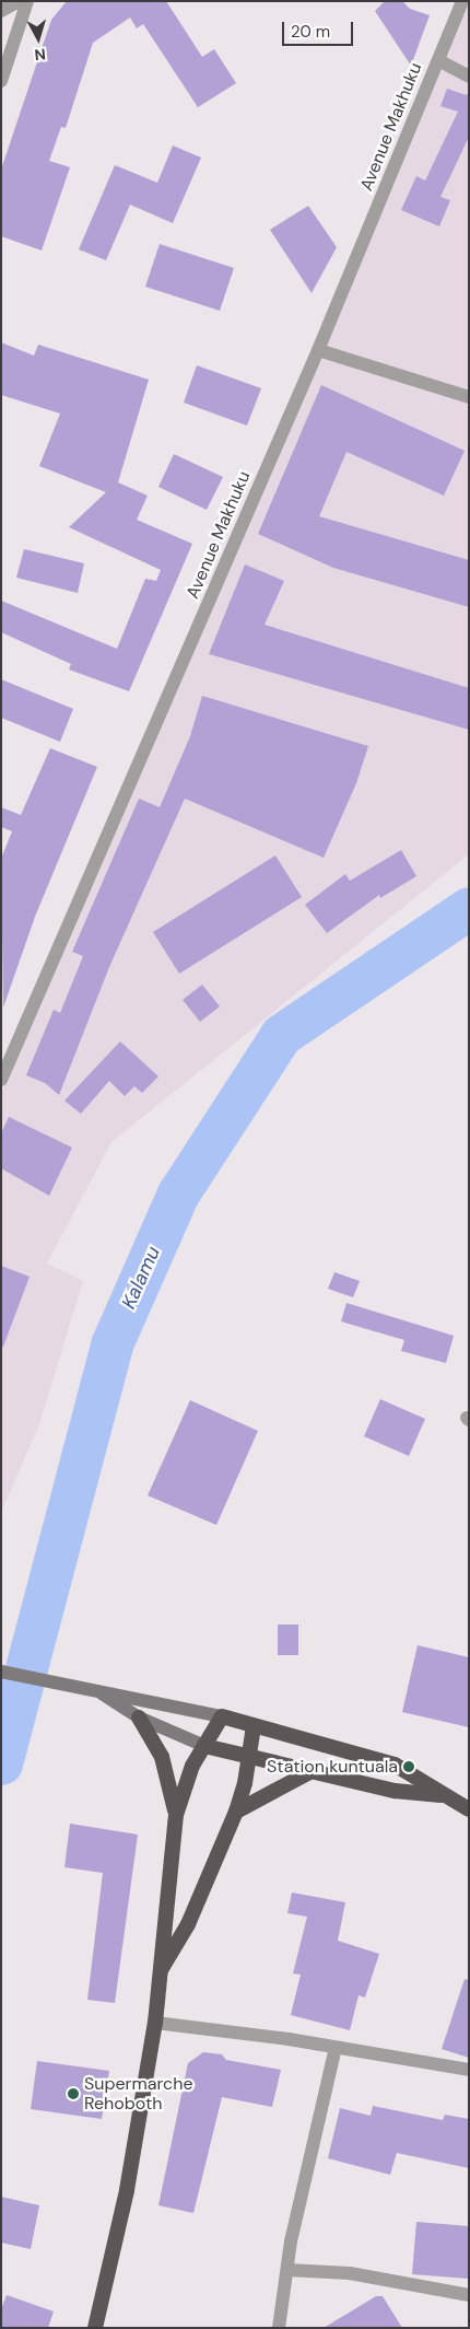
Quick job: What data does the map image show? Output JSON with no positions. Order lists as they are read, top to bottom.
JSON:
{
  "streets": {
    "street": ["Avenue Makhuku"]
  },
  "water": ["Kalamu"],
  "places": ["Station kuntuala", "Supermarche Rehoboth"],
  "scale_bar": "20 m",
  "north": "bottom"
}
